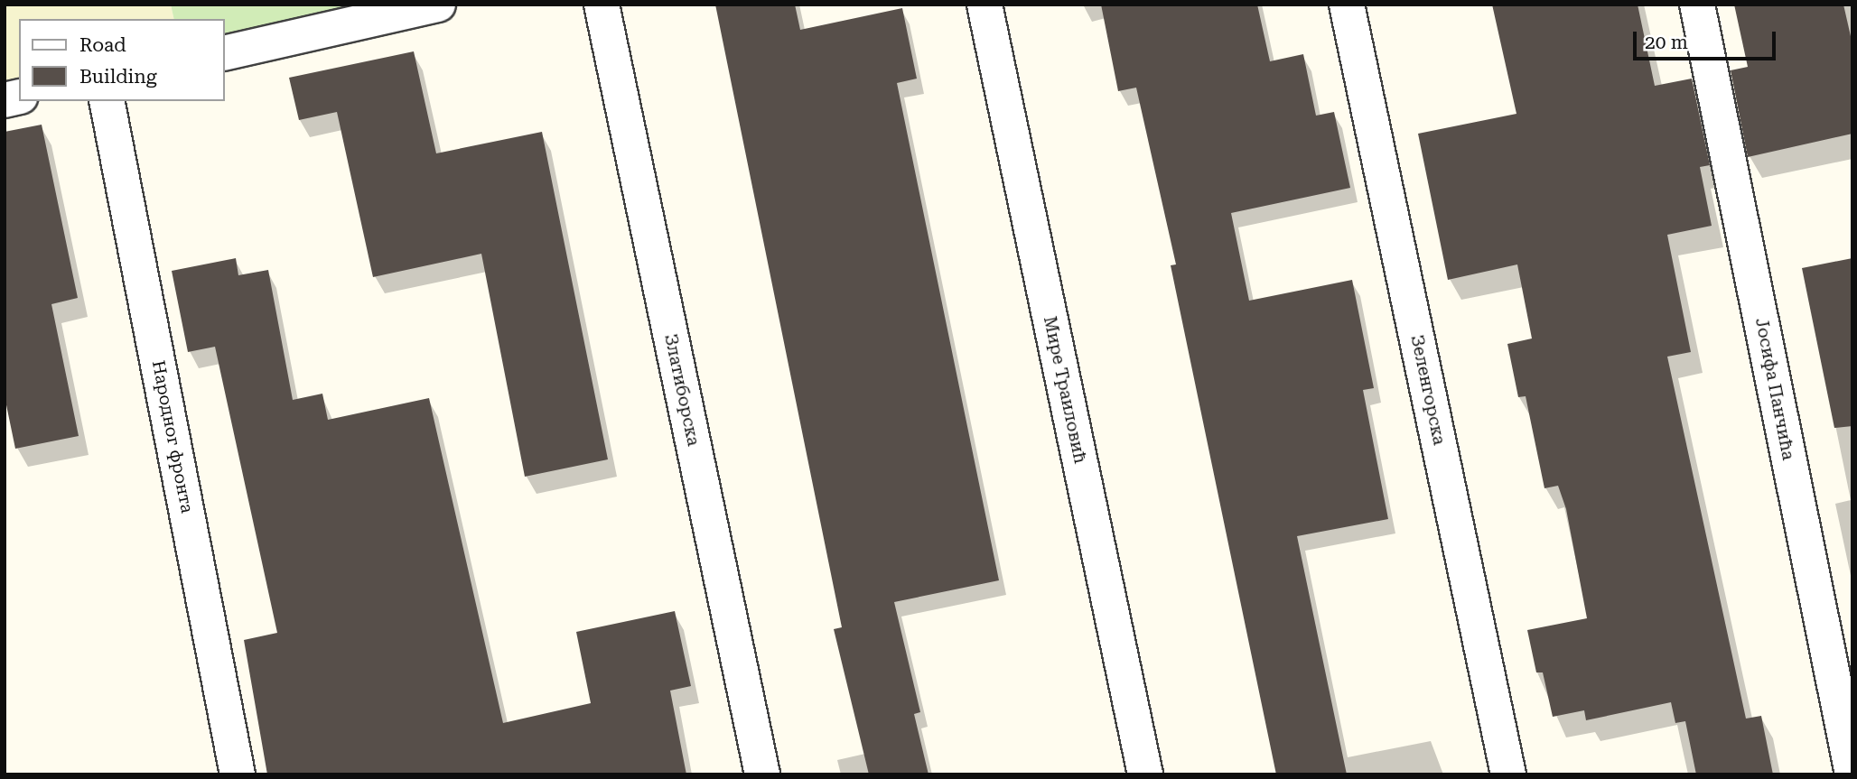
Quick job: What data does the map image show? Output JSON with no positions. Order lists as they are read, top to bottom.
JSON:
{
  "streets": {
    "street": [
      "Јосифа Панчића",
      "Златиборска",
      "Мире Траиловић",
      "Зеленгорска",
      "Народног фронта"
    ]
  },
  "legend": ["Road", "Building"],
  "scale_bar": "20 m"
}
